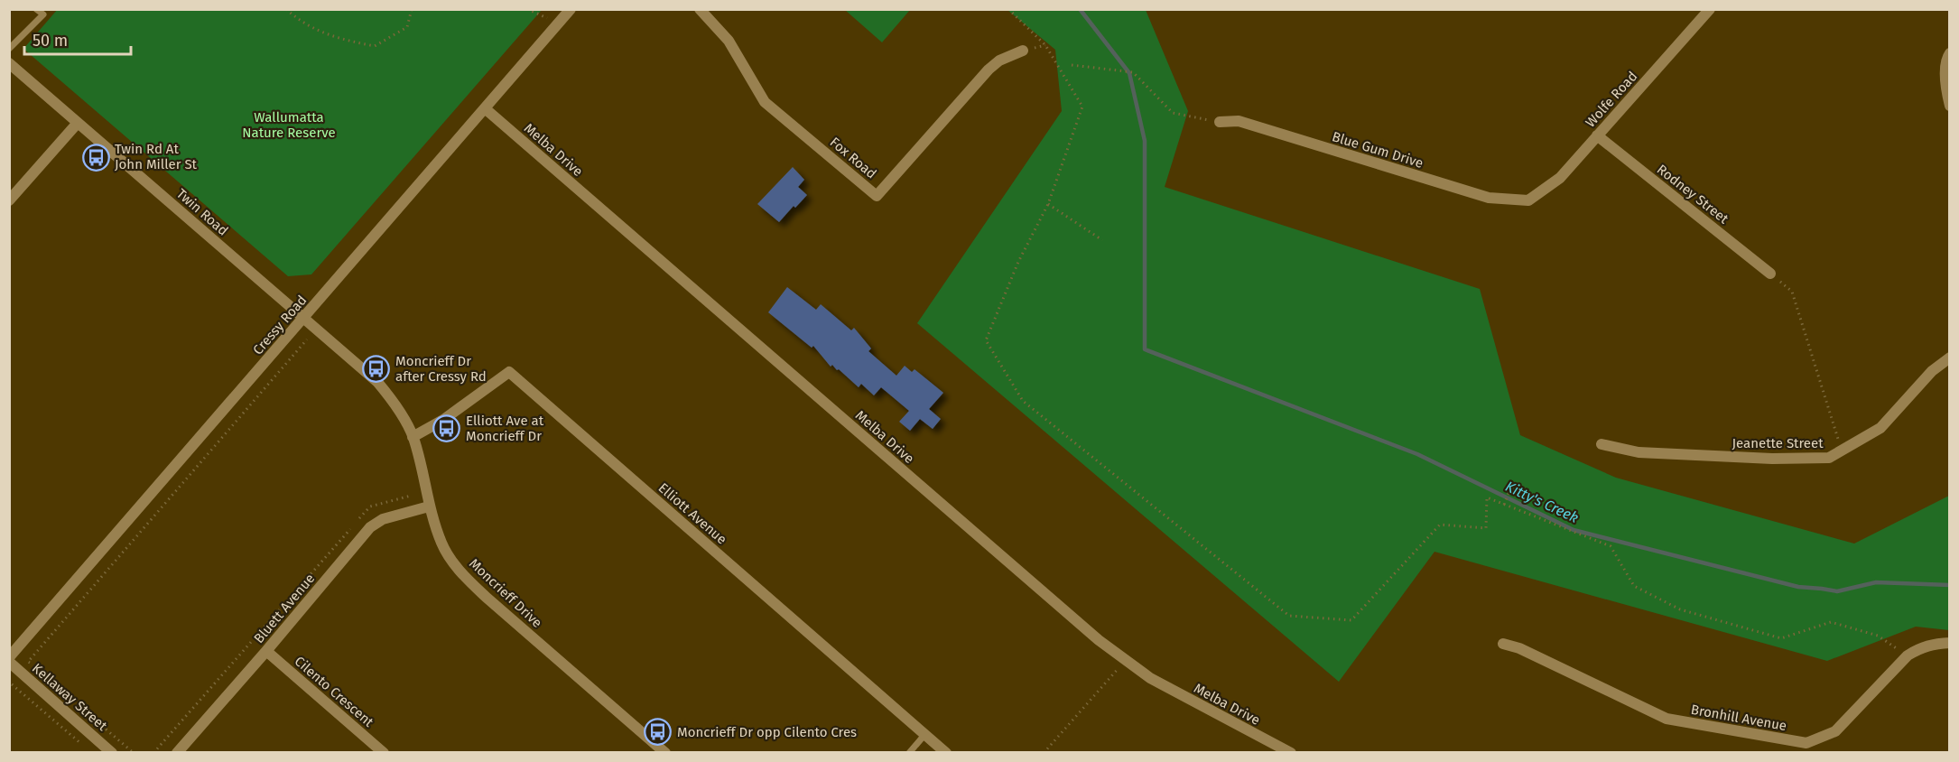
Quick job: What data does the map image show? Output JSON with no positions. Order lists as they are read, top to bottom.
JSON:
{
  "streets": {
    "street": [
      "Wolfe Road",
      "Melba Drive",
      "Blue Gum Drive",
      "Fox Road",
      "Rodney Street",
      "Twin Road",
      "Cressy Road",
      "Jeanette Street",
      "Elliott Avenue",
      "Moncrieff Drive",
      "Bluett Avenue",
      "Cilento Crescent",
      "Kellaway Street",
      "Bronhill Avenue"
    ]
  },
  "crossings": [
    ["Wolfe Road", "Blue Gum Drive"],
    ["Wolfe Road", "Rodney Street"],
    ["Melba Drive", "Cressy Road"],
    ["Twin Road", "Cressy Road"],
    ["Twin Road", "Moncrieff Drive"],
    ["Cressy Road", "Moncrieff Drive"],
    ["Elliott Avenue", "Moncrieff Drive"],
    ["Moncrieff Drive", "Bluett Avenue"],
    ["Bluett Avenue", "Cilento Crescent"]
  ],
  "water": ["Kitty's Creek"],
  "parks": ["Wallumatta Nature Reserve"],
  "places": {
    "bus stop": [
      "Twin Rd At John Miller St",
      "Moncrieff Dr after Cressy Rd",
      "Elliott Ave at Moncrieff Dr",
      "Moncrieff Dr opp Cilento Cres"
    ]
  },
  "scale_bar": "50 m"
}
